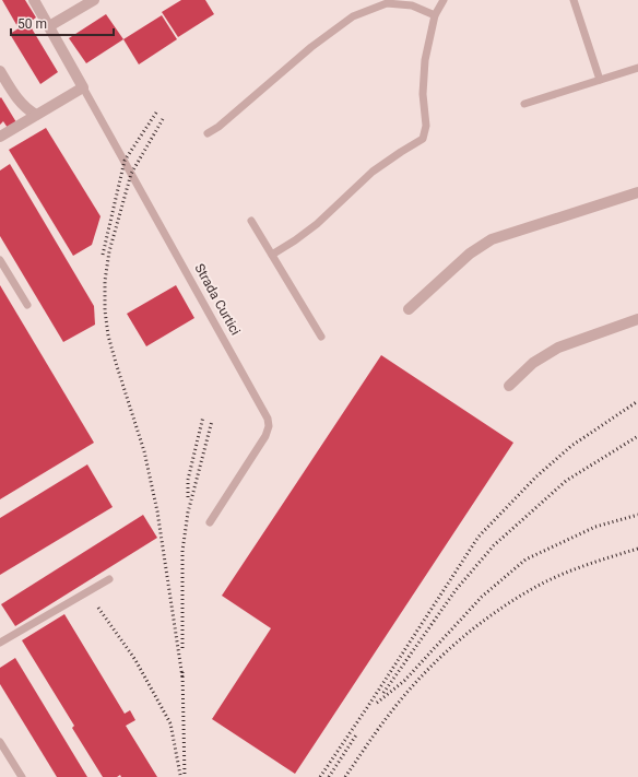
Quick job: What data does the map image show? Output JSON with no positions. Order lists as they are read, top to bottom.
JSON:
{
  "streets": {
    "street": ["Strada Curtici"]
  },
  "scale_bar": "50 m"
}
